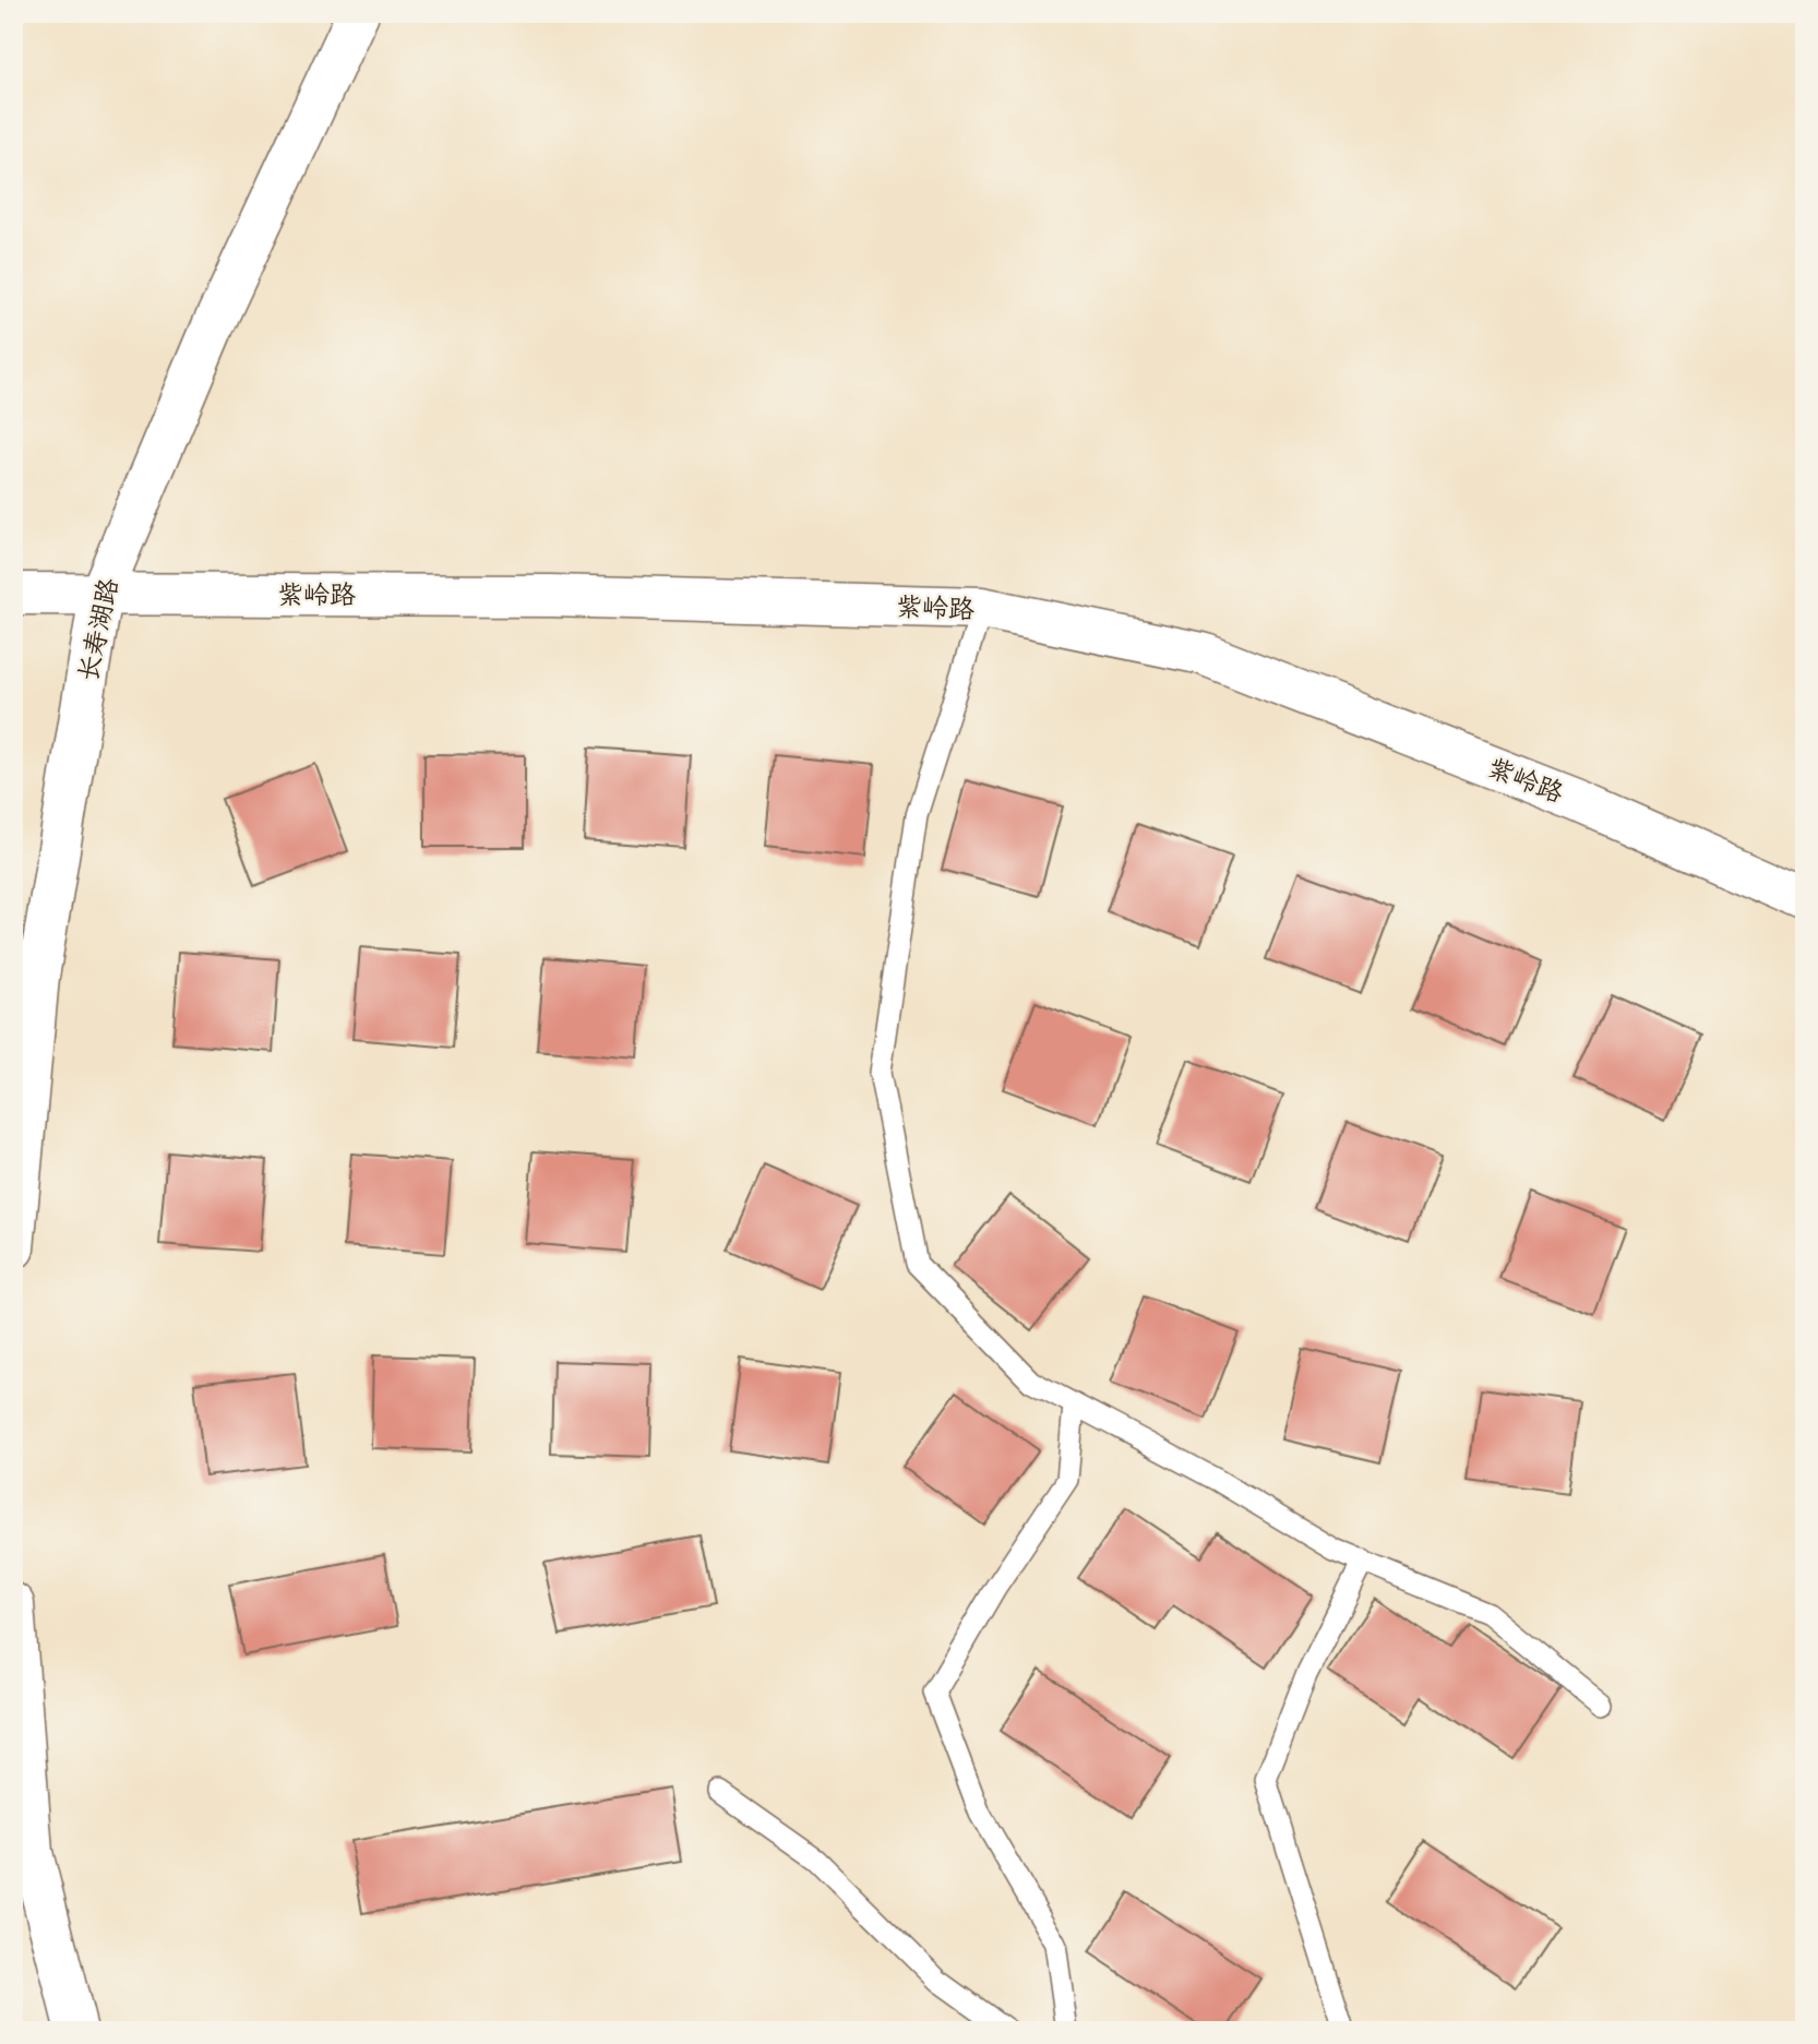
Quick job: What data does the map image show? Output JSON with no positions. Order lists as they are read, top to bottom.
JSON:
{
  "streets": {
    "street": ["紫岭路", "长寿湖路"]
  },
  "crossings": [
    ["紫岭路", "长寿湖路"]
  ]
}
